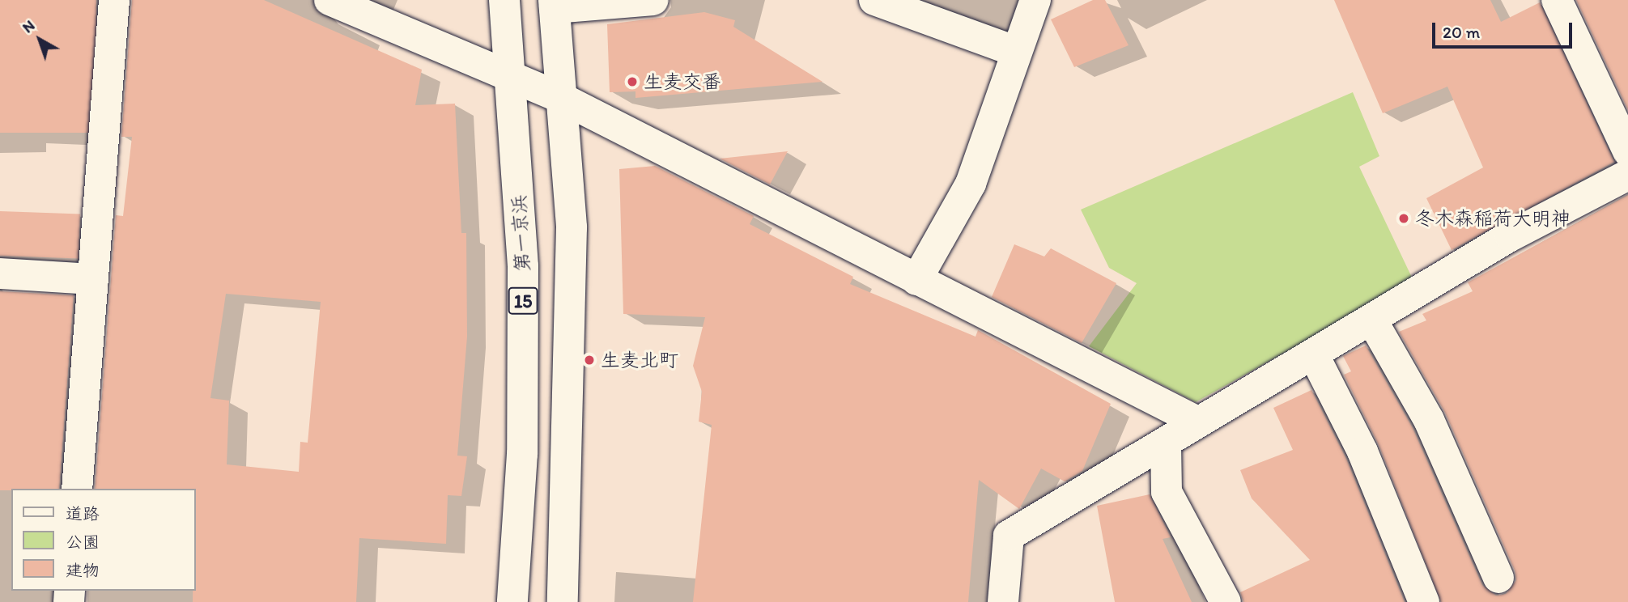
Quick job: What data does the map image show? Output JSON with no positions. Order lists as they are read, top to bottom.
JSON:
{
  "streets": {
    "main road": ["第一京浜", "15"]
  },
  "places": ["生麦交番", "冬木森稲荷大明神", "生麦北町"],
  "legend": ["道路", "公園", "建物"],
  "scale_bar": "20 m",
  "north": "top left"
}
